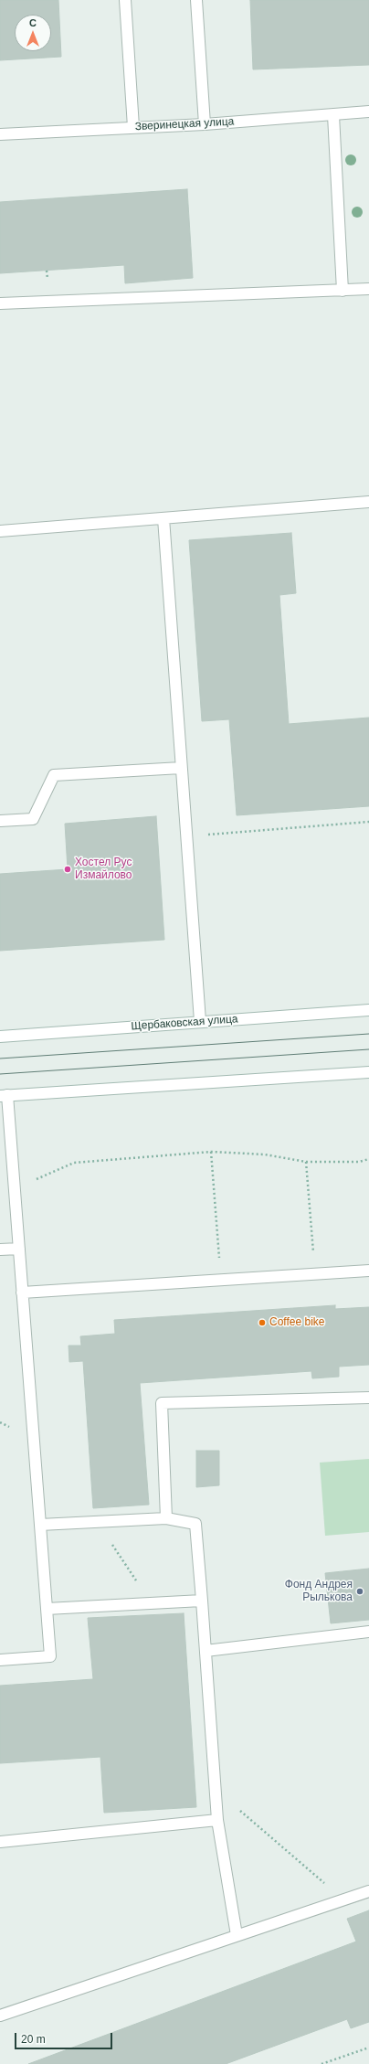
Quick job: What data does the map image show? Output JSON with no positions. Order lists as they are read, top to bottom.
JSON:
{
  "streets": {
    "main road": ["Зверинецкая улица", "Щербаковская улица"]
  },
  "places": ["Хостел Рус Измайлово", "Coffee bike", "Фонд Андрея Рылькова"],
  "scale_bar": "20 m",
  "north": "top"
}
